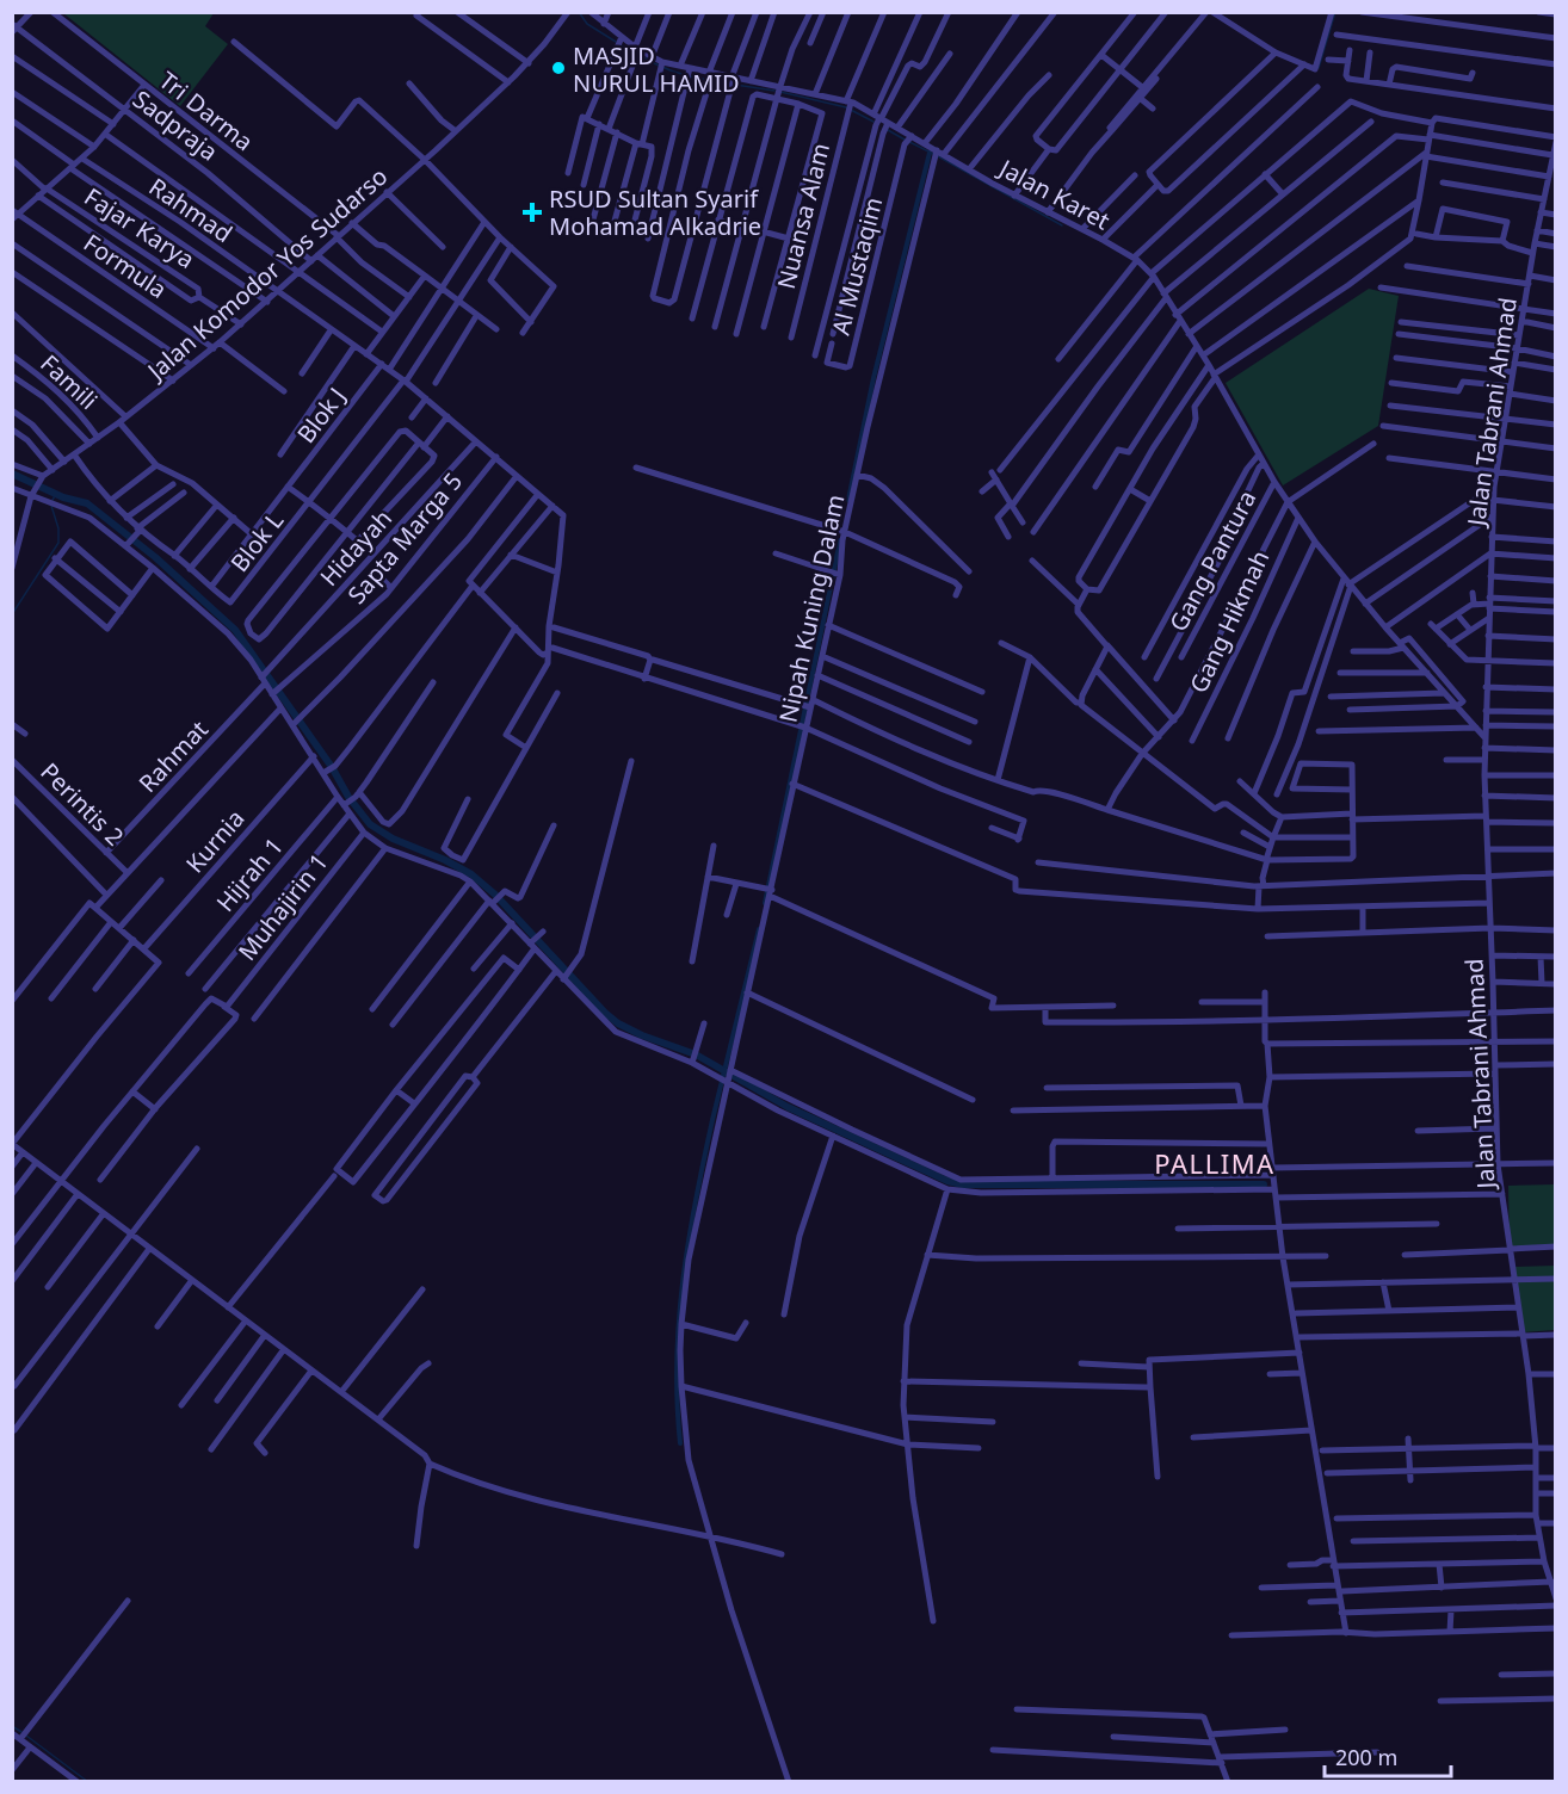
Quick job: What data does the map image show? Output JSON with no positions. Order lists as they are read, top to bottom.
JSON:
{
  "streets": {
    "street": [
      "Tri Darma",
      "Sadpraja",
      "Jalan Karet",
      "Rahmad",
      "Nuansa Alam",
      "Fajar Karya",
      "Formula",
      "Al Mustaqim",
      "Jalan Komodor Yos Sudarso",
      "Famili",
      "Jalan Tabrani Ahmad",
      "Blok J",
      "Sapta Marga 5",
      "Blok L",
      "Hidayah",
      "Gang Pantura",
      "Nipah Kuning Dalam",
      "Gang Hikmah",
      "Rahmat",
      "Perintis 2",
      "Kurnia",
      "Hijrah 1",
      "Muhajirin 1"
    ]
  },
  "crossings": [
    ["Tri Darma", "Jalan Komodor Yos Sudarso"],
    ["Sadpraja", "Jalan Komodor Yos Sudarso"],
    ["Jalan Karet", "Nuansa Alam"],
    ["Jalan Karet", "Al Mustaqim"],
    ["Jalan Karet", "Jalan Tabrani Ahmad"],
    ["Jalan Karet", "Gang Pantura"],
    ["Jalan Karet", "Nipah Kuning Dalam"],
    ["Jalan Karet", "Gang Hikmah"],
    ["Rahmad", "Jalan Komodor Yos Sudarso"],
    ["Rahmad", "Blok J"],
    ["Rahmad", "Sapta Marga 5"],
    ["Rahmad", "Blok L"],
    ["Rahmad", "Hidayah"],
    ["Fajar Karya", "Jalan Komodor Yos Sudarso"],
    ["Formula", "Jalan Komodor Yos Sudarso"],
    ["Jalan Komodor Yos Sudarso", "Famili"],
    ["Blok J", "Blok L"],
    ["Hidayah", "Rahmat"],
    ["Rahmat", "Perintis 2"]
  ],
  "districts": ["PALLIMA"],
  "places": {
    "other": ["MASJID NURUL HAMID"],
    "health": ["RSUD Sultan Syarif Mohamad Alkadrie"]
  },
  "scale_bar": "200 m"
}
